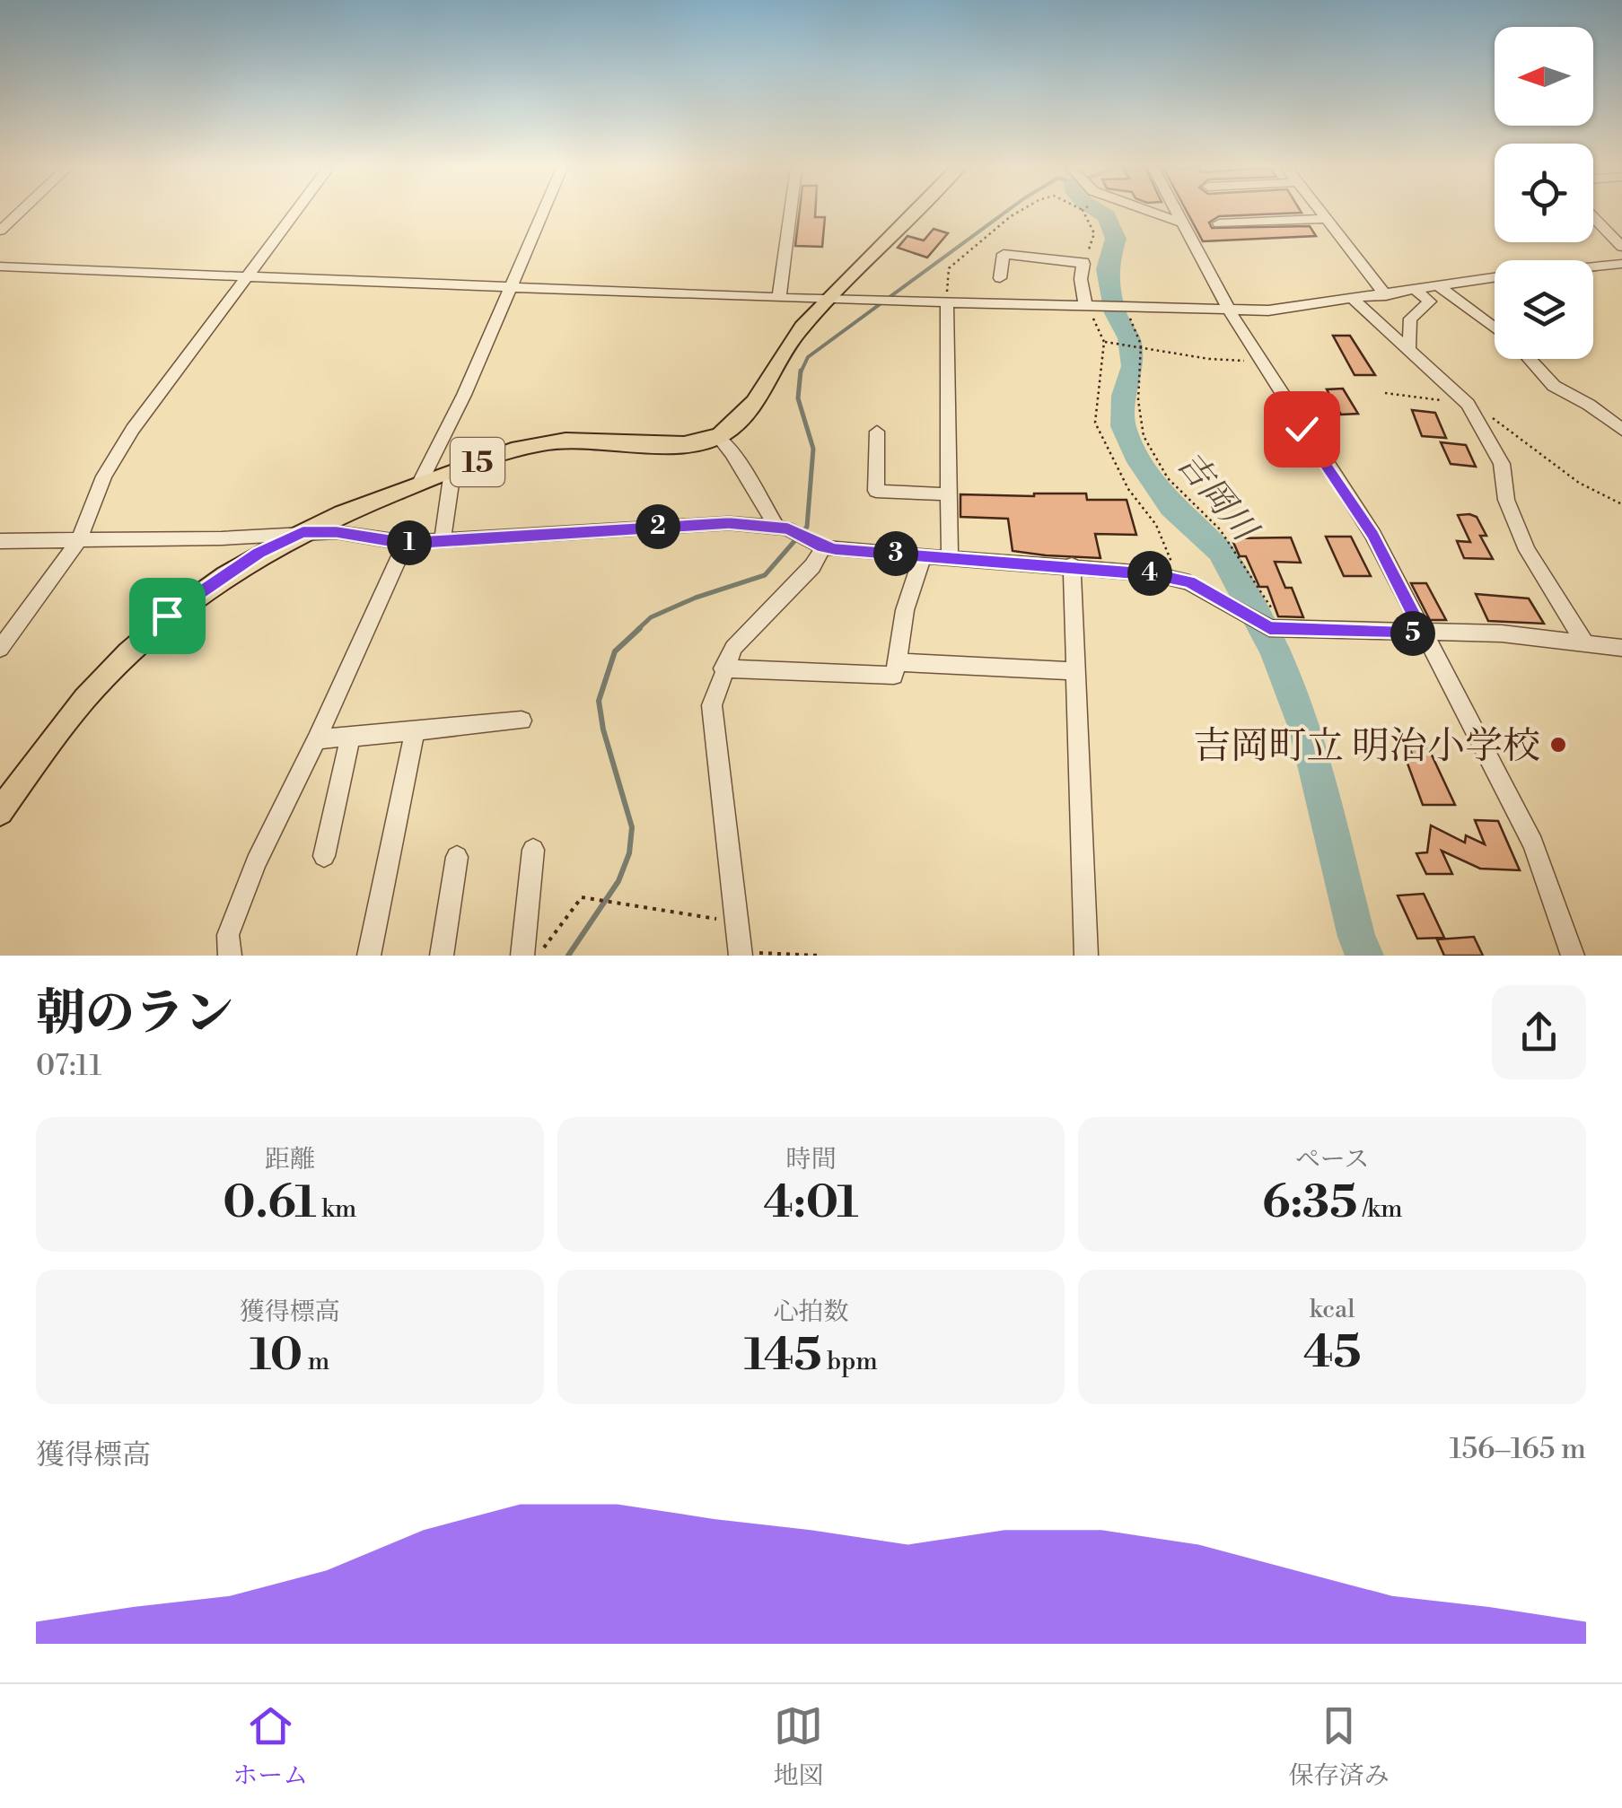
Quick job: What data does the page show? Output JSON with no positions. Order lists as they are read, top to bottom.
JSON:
{
  "streets": {
    "main road": ["15"]
  },
  "water": ["吉岡川"],
  "places": ["吉岡町立 明治小学校"],
  "north": "left",
  "page": {
    "pins": [
      "2",
      "1",
      "3",
      "4",
      "5"
    ],
    "heading": ["朝のラン", "07:11"],
    "stats": [
      ["距離", "0.61 km"],
      ["時間", "4:01"],
      ["ペース", "6:35 /km"],
      ["獲得標高", "10 m"],
      ["心拍数", "145 bpm"],
      ["kcal", "45"]
    ],
    "chart": ["獲得標高", "156–165 m"],
    "tabs": ["ホーム", "地図", "保存済み"]
  }
}
